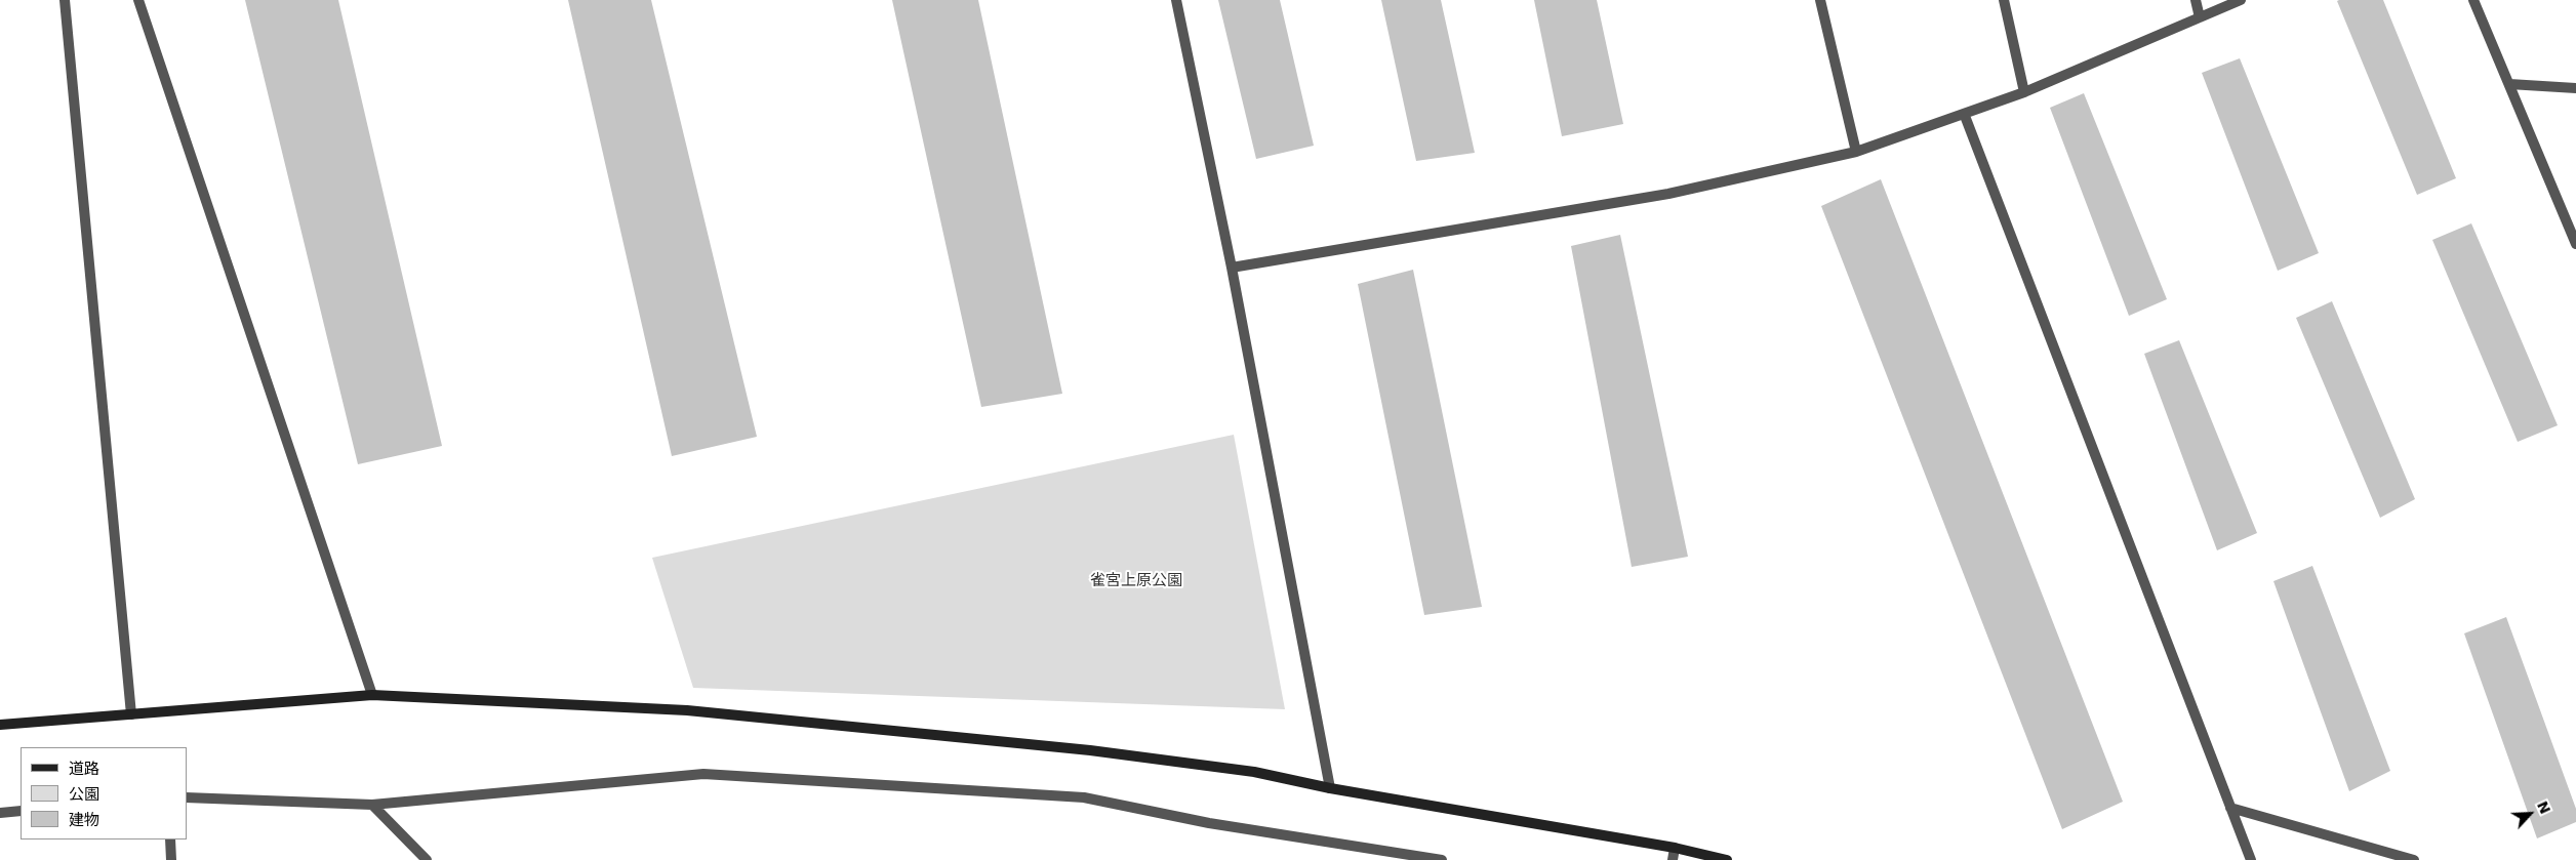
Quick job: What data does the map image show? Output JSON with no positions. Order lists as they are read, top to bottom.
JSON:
{
  "parks": ["雀宮上原公園"],
  "legend": ["道路", "公園", "建物"],
  "north": "top right"
}
